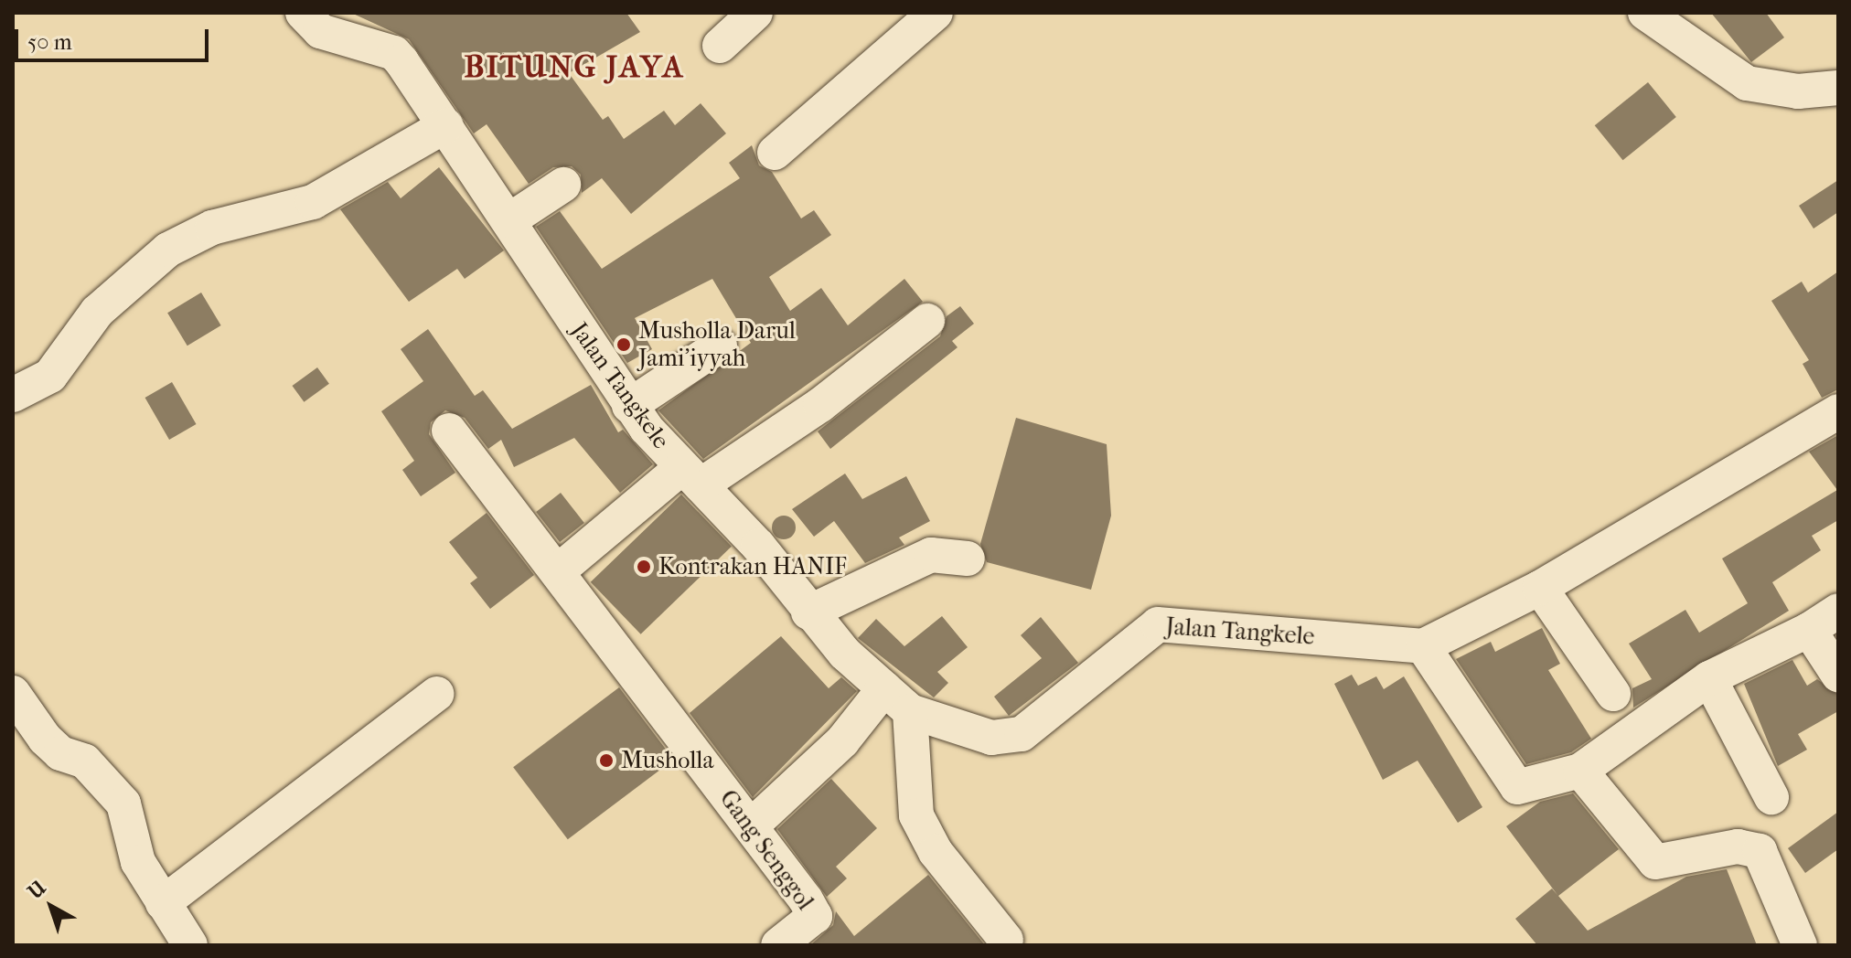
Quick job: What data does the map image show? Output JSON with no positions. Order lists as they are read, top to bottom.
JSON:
{
  "streets": {
    "street": ["Jalan Tangkele", "Gang Senggol"]
  },
  "districts": ["BITUNG JAYA"],
  "places": ["Musholla Darul Jami'iyyah", "Kontrakan HANIF", "Musholla"],
  "scale_bar": "50 m",
  "north": "top left"
}
